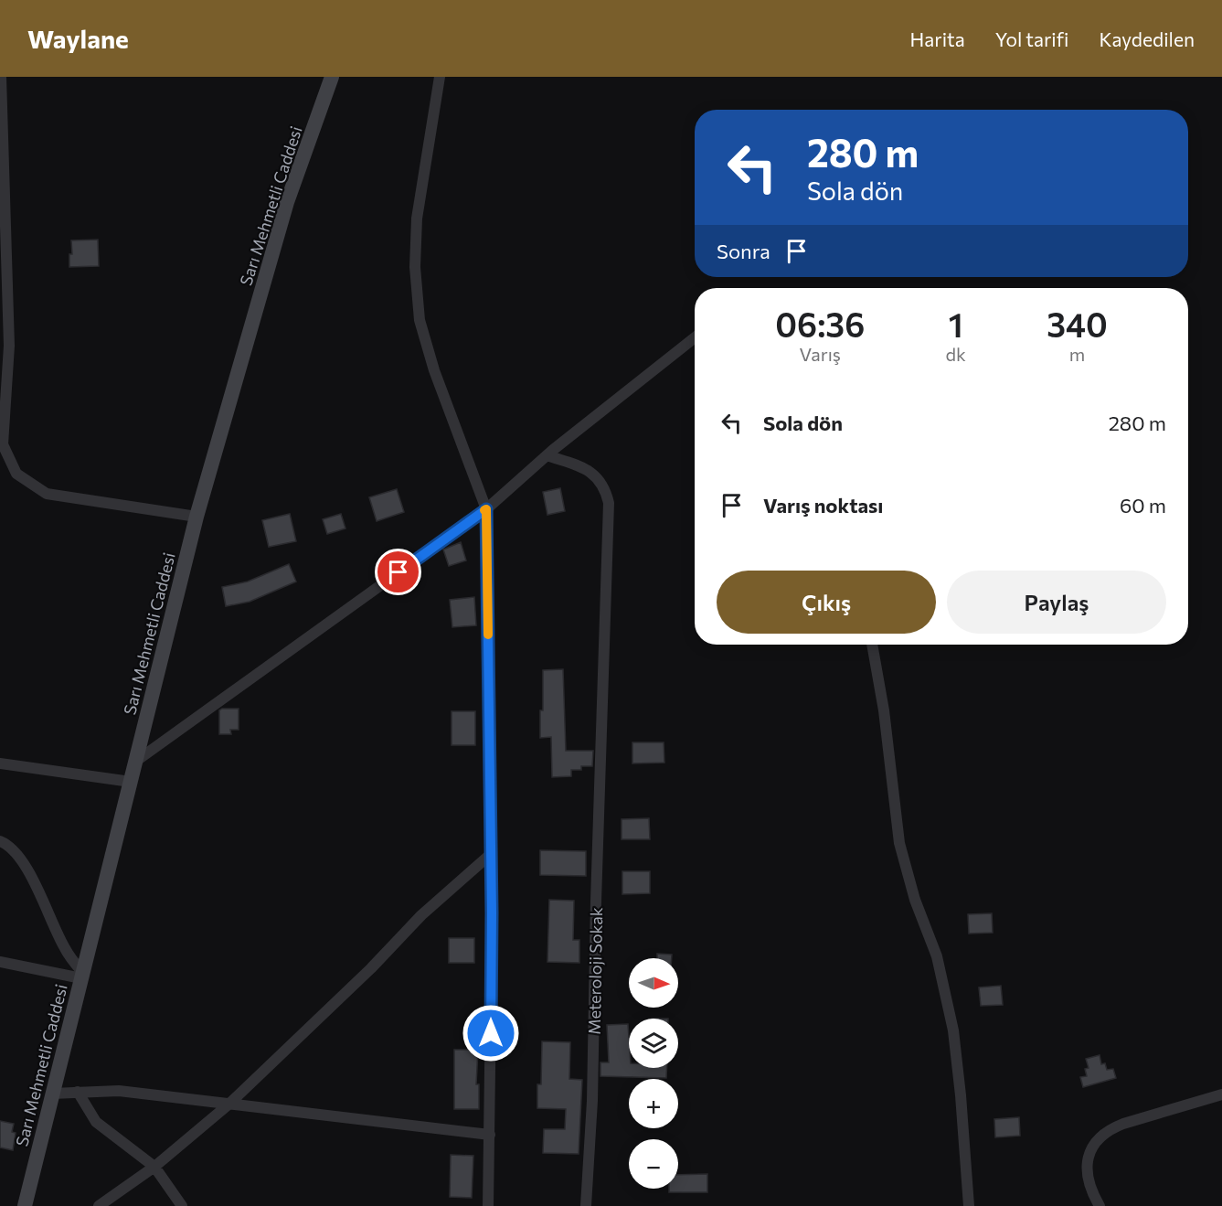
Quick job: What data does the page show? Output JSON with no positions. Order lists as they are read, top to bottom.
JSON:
{
  "streets": {
    "street": ["Sarı Mehmetli Caddesi", "Meteroloji Sokak"]
  },
  "north": "right",
  "page": {
    "header": "Waylane",
    "nav": ["Harita", "Yol tarifi", "Kaydedilen"],
    "turn": ["280 m", "Sola dön"],
    "then": "Sonra",
    "eta": [
      "06:36",
      "Varış",
      "1",
      "dk",
      "340",
      "m"
    ],
    "list": [
      {
        "name": "Sola dön",
        "value": "280 m"
      },
      {
        "name": "Varış noktası",
        "value": "60 m"
      }
    ],
    "buttons": ["Çıkış", "Paylaş"],
    "map_buttons": ["+", "−"]
  }
}
